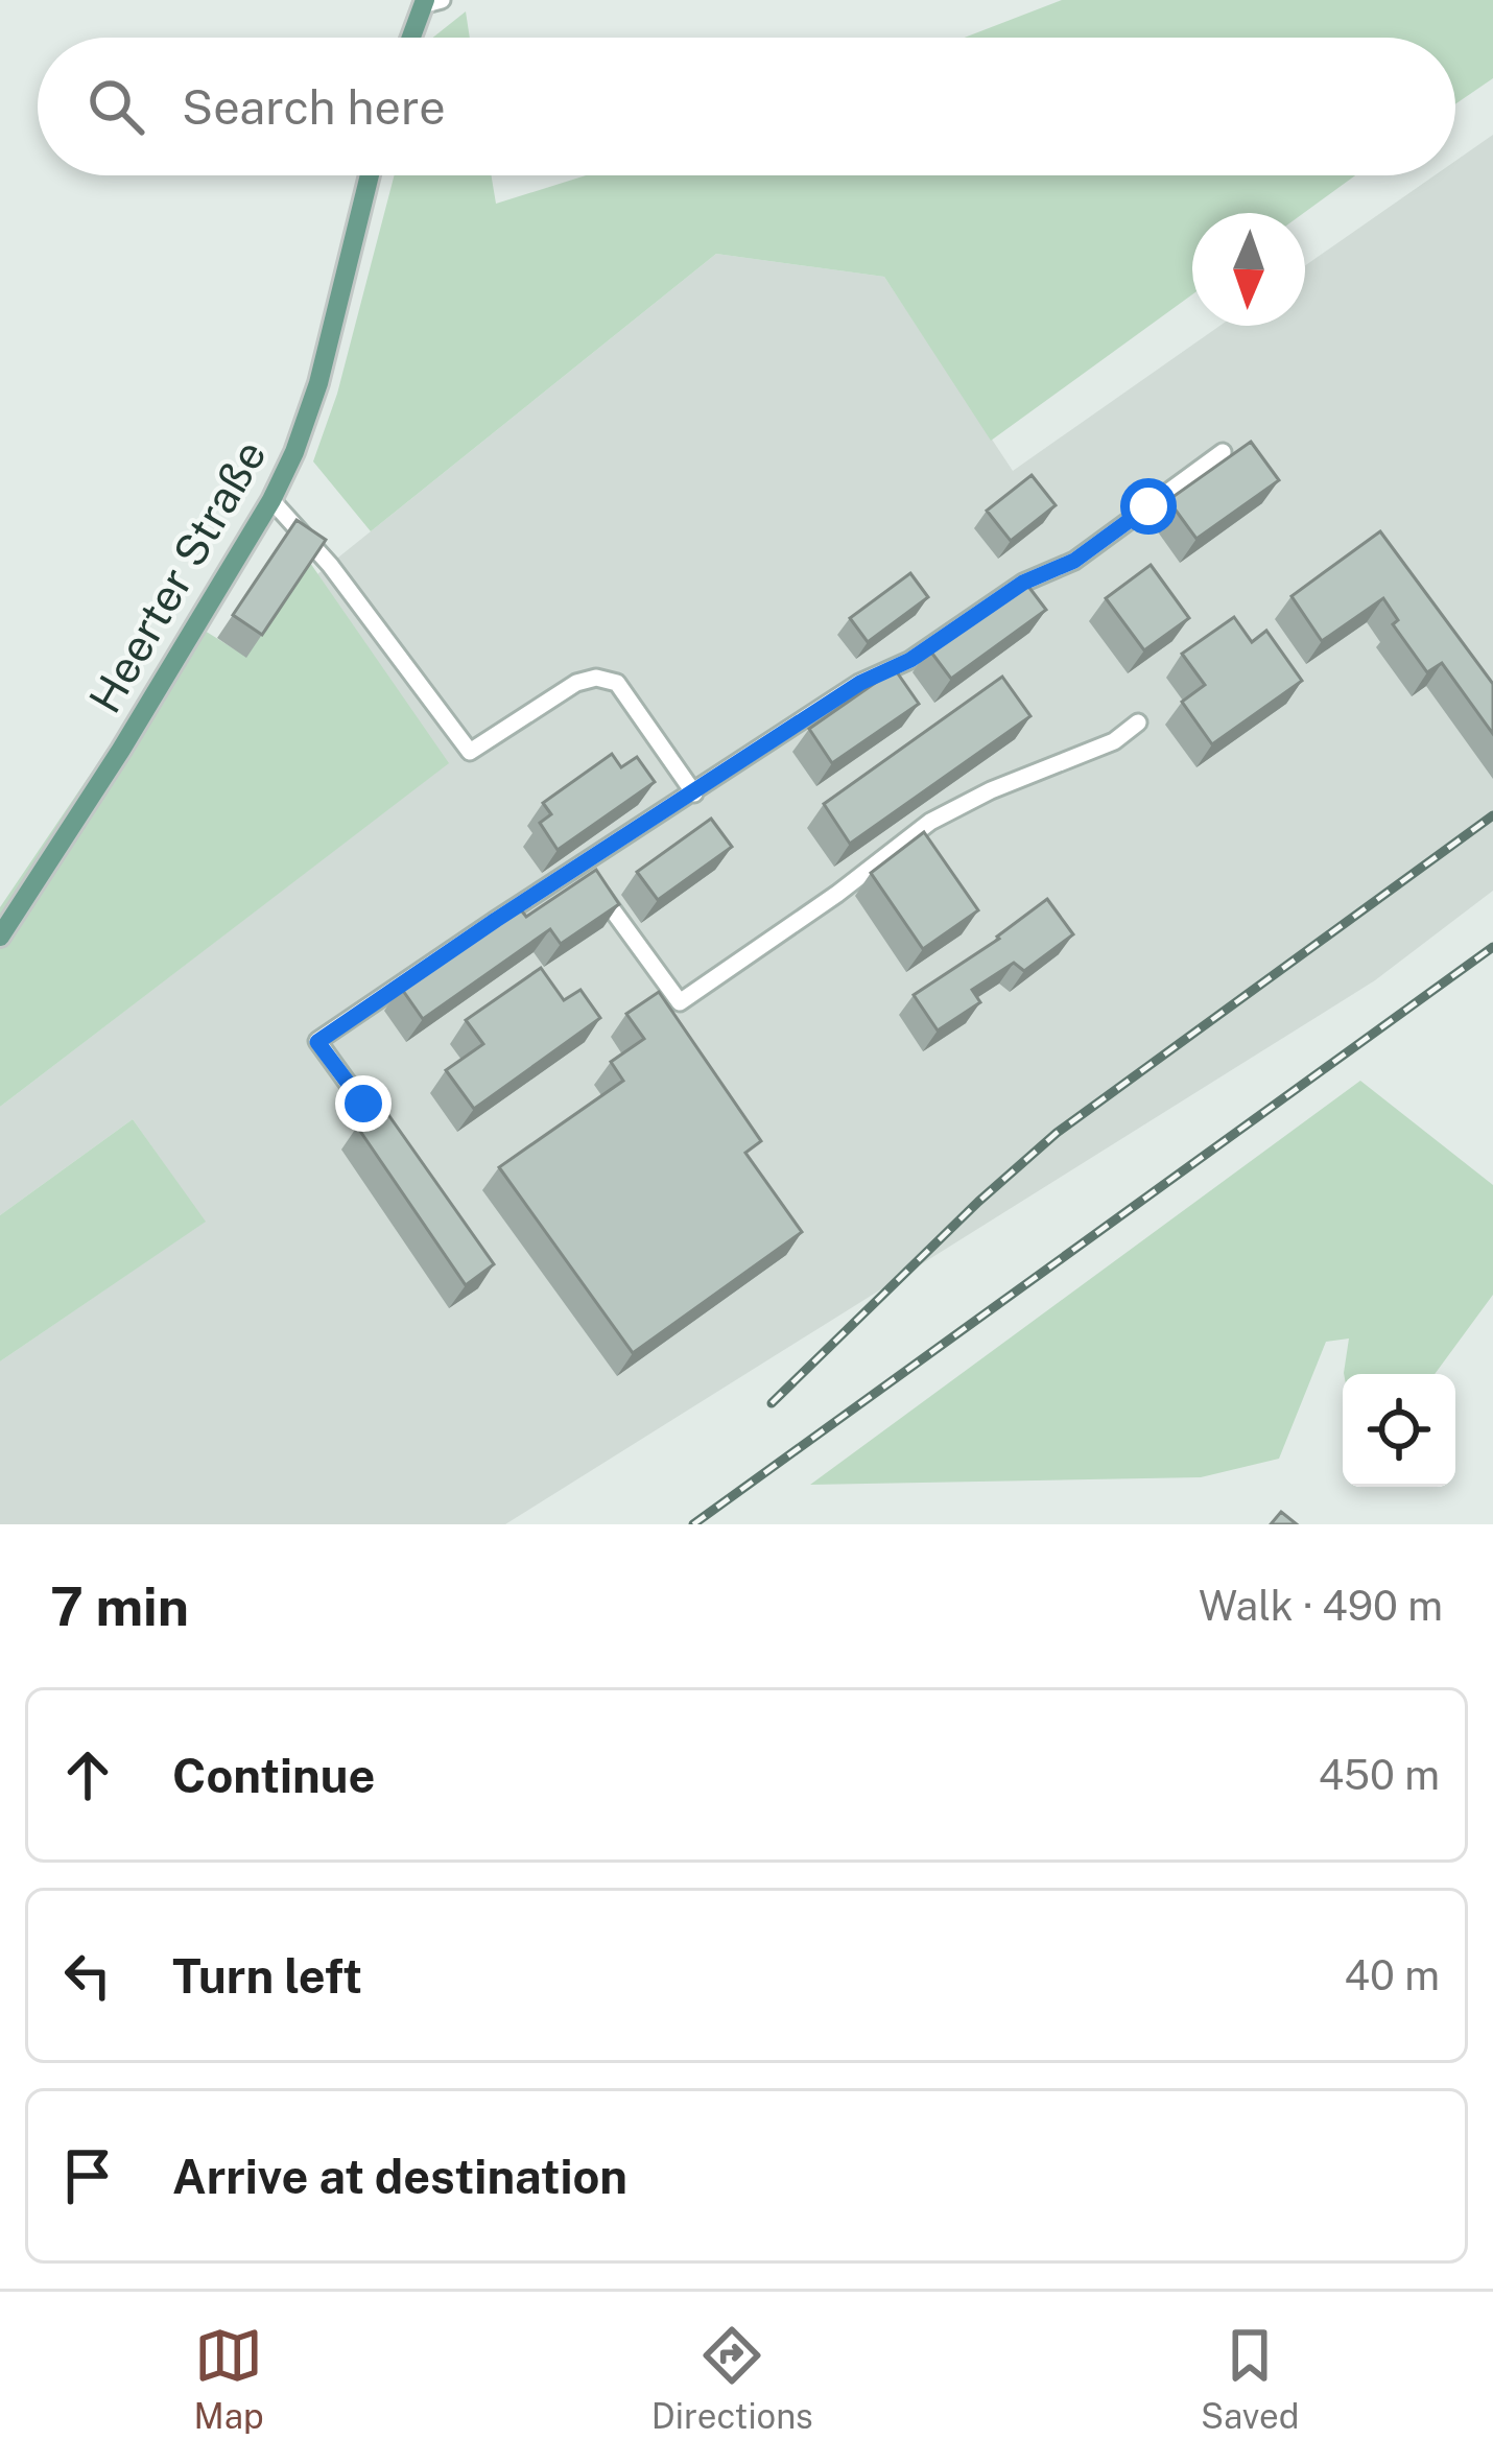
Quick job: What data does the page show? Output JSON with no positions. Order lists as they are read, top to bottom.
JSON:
{
  "streets": {
    "main road": ["Heerter Straße"]
  },
  "north": "bottom",
  "page": {
    "search": "Search here",
    "heading": ["7 min", "Walk · 490 m"],
    "list": [
      ["Continue", "450 m"],
      ["Turn left", "40 m"],
      "Arrive at destination"
    ],
    "nav": ["Map", "Directions", "Saved"]
  }
}
